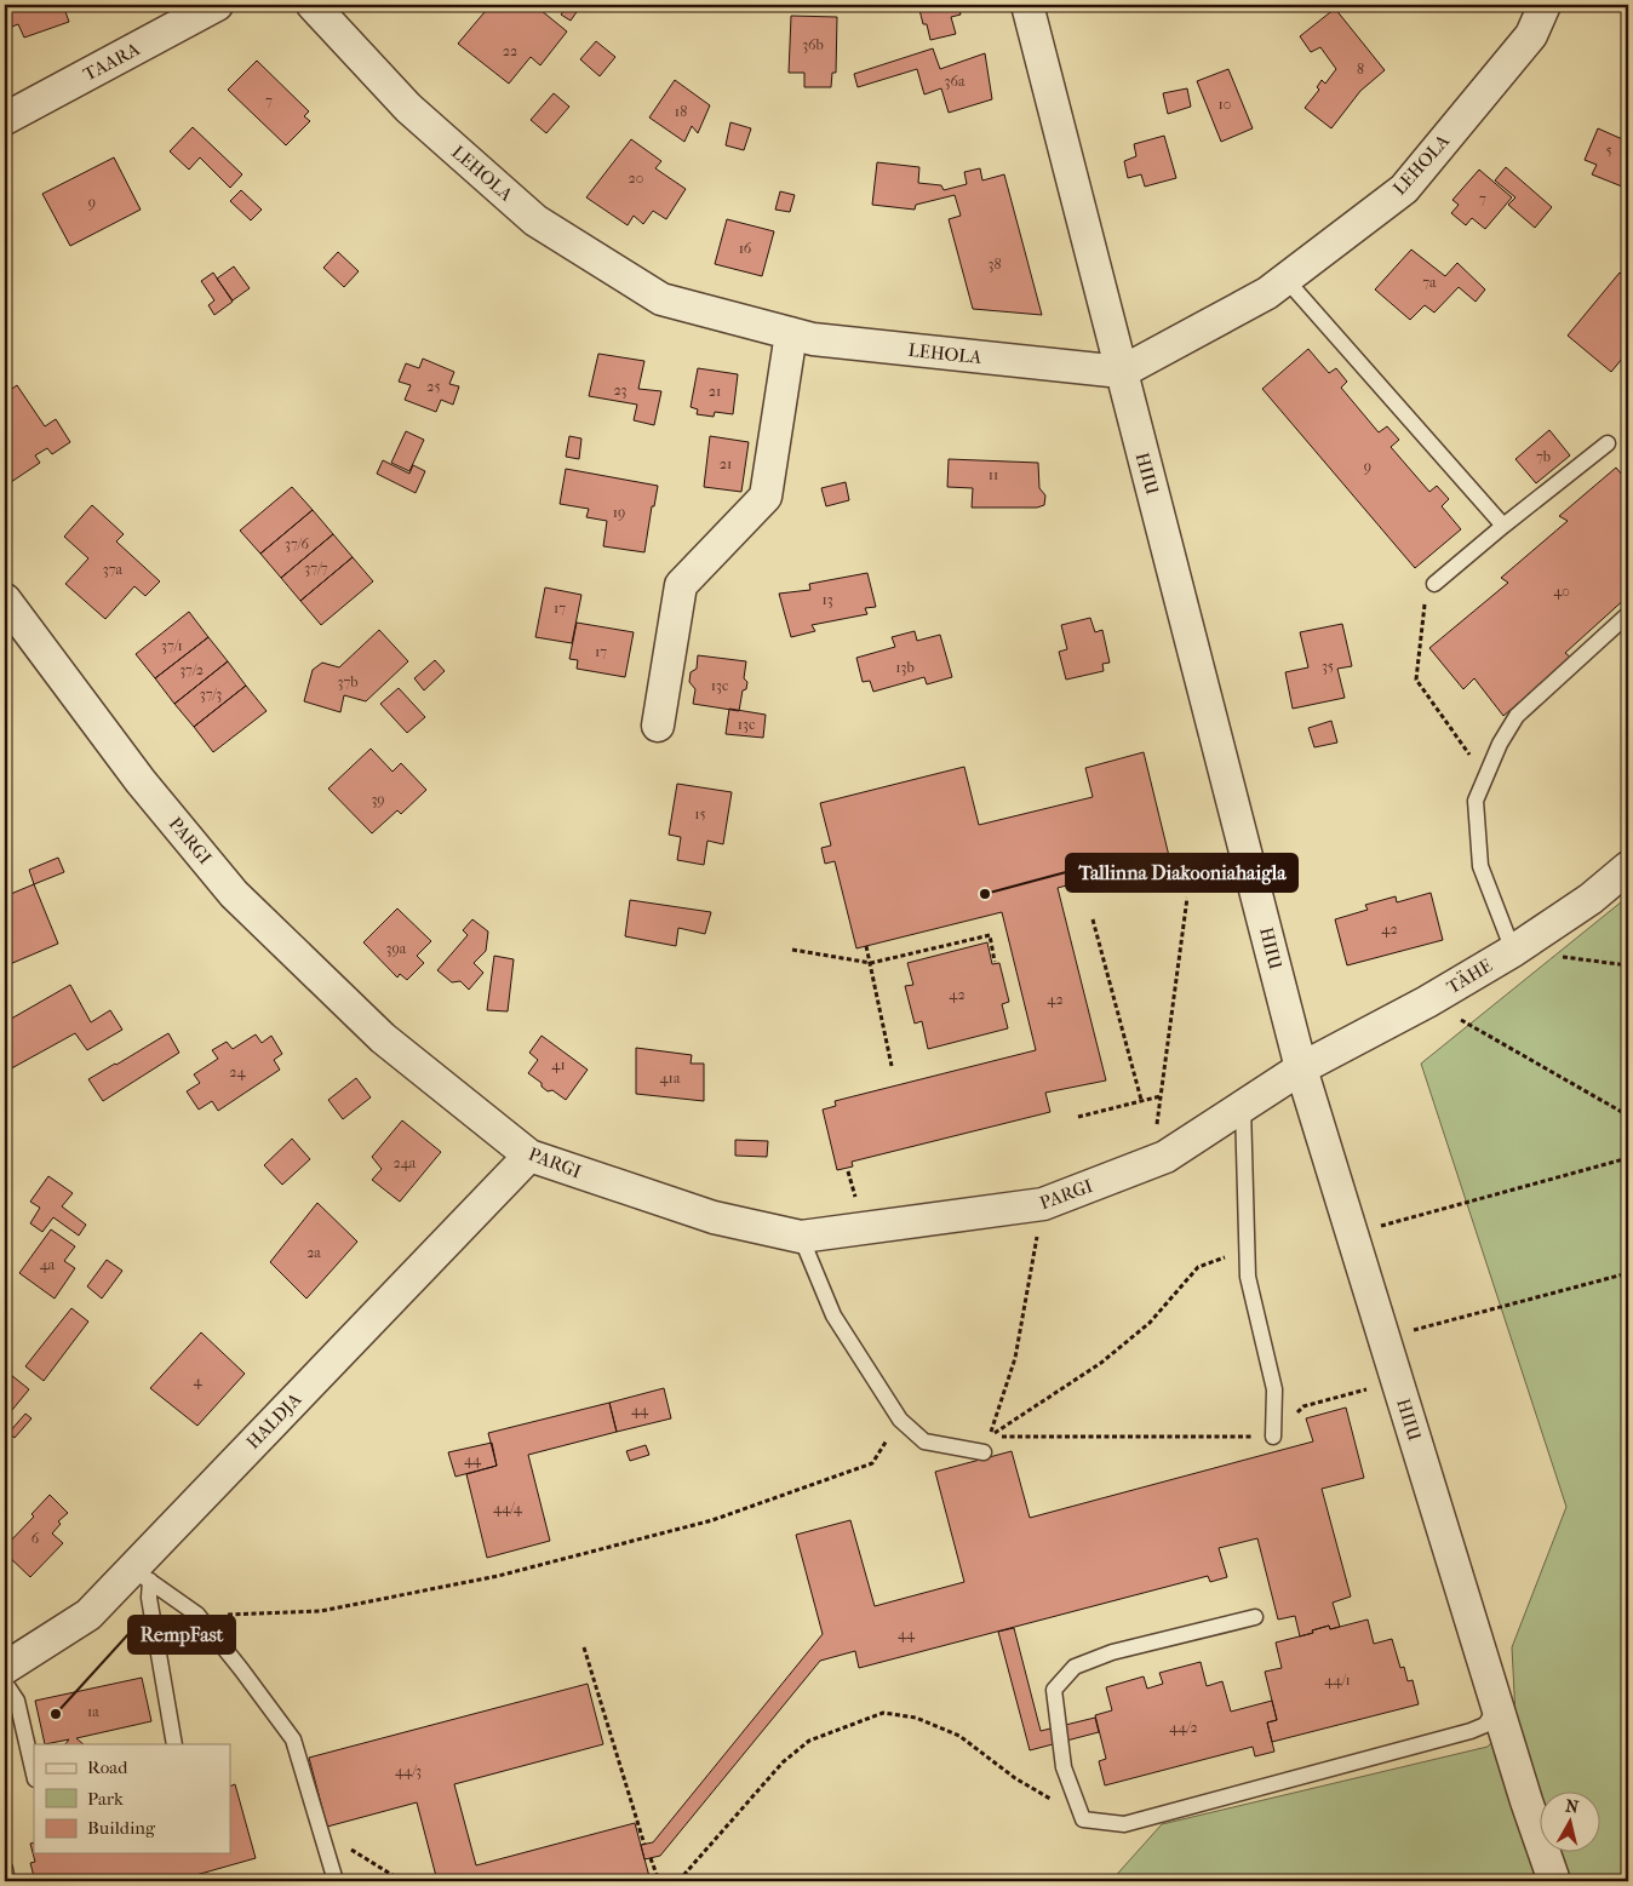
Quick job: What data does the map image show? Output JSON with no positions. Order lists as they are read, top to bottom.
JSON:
{
  "streets": {
    "street": [
      "TAARA",
      "LEHOLA",
      "HIIU",
      "PARGI",
      "TÄHE",
      "HALDJA"
    ]
  },
  "crossings": [
    ["LEHOLA", "HIIU"],
    ["HIIU", "PARGI"],
    ["HIIU", "TÄHE"],
    ["PARGI", "TÄHE"],
    ["PARGI", "HALDJA"]
  ],
  "places": ["Tallinna Diakooniahaigla", "RempFast"],
  "house_numbers": [
    "36b",
    "22",
    "8",
    "36a",
    "7",
    "10",
    "18",
    "5",
    "20",
    "7",
    "9",
    "16",
    "38",
    "7a",
    "25",
    "23",
    "21",
    "7b",
    "21",
    "9",
    "11",
    "19",
    "37/6",
    "37/7",
    "37a",
    "40",
    "13",
    "17",
    "37/1",
    "17",
    "35",
    "13b",
    "37/2",
    "37b",
    "13c",
    "37/3",
    "13c",
    "39",
    "15",
    "42",
    "39a",
    "42",
    "42",
    "41",
    "24",
    "41a",
    "24a",
    "2a",
    "4a",
    "4",
    "44",
    "44",
    "44/4",
    "6",
    "44",
    "44/1",
    "1a",
    "44/2",
    "44/3"
  ],
  "legend": ["Road", "Park", "Building"],
  "north": "top"
}
